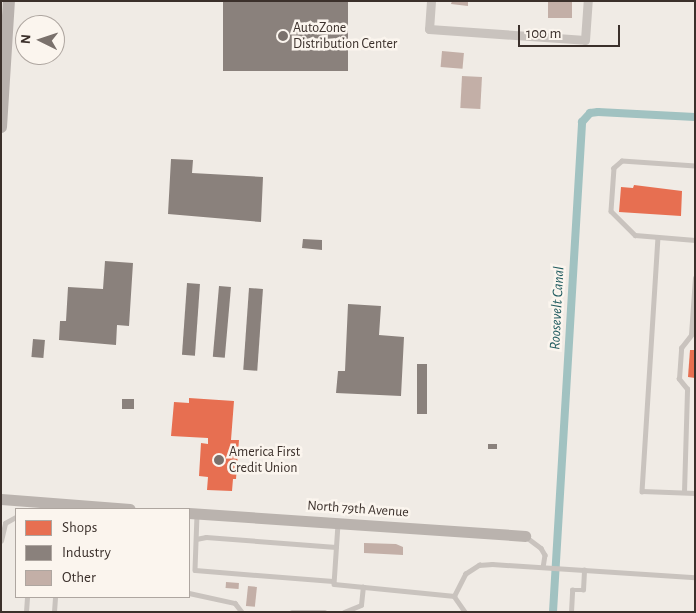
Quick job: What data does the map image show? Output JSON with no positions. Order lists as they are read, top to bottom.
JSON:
{
  "streets": {
    "street": ["North 79th Avenue"]
  },
  "water": ["Roosevelt Canal"],
  "places": ["AutoZone Distribution Center", "America First Credit Union"],
  "legend": ["Shops", "Industry", "Other"],
  "scale_bar": "100 m",
  "north": "left"
}
